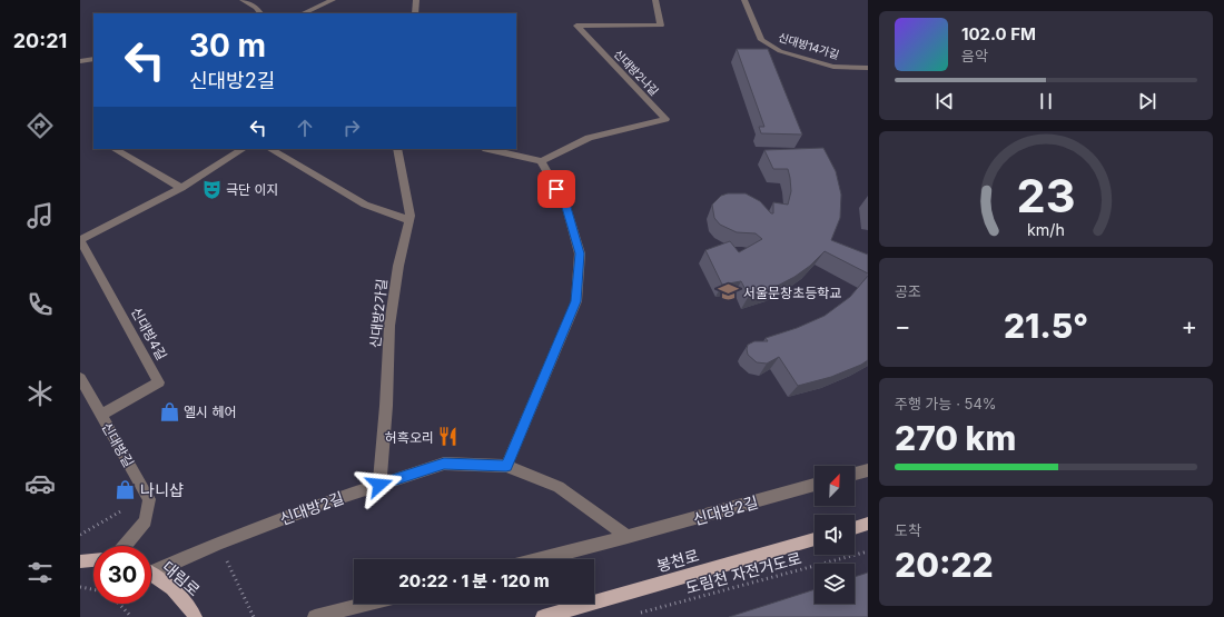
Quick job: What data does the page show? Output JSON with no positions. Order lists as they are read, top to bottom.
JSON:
{
  "streets": {
    "main road": ["봉천로", "대림로"],
    "street": [
      "신대방14가길",
      "신대방2나길",
      "신대방2가길",
      "신대방4길",
      "신대방길",
      "신대방2길"
    ],
    "path": ["도림천 자전거도로"]
  },
  "crossings": [
    ["신대방2가길", "신대방2길"],
    ["신대방4길", "신대방길"]
  ],
  "places": {
    "theatre": ["극단 이지"],
    "school or university": ["서울문창초등학교"],
    "shop": ["엘시 헤어", "나니샵"],
    "restaurant": ["허흑오리"]
  },
  "north": "top right",
  "page": {
    "tabs": "20:21",
    "turn": ["30 m", "신대방2길"],
    "song": ["102.0 FM", "음악"],
    "tile": [
      "공조",
      ["주행 가능 · 54%", "270 km"],
      ["도착", "20:22"]
    ],
    "heat": ["−", "21.5°", "+"],
    "limit": "30",
    "trip": "20:22 · 1 분 · 120 m",
    "gauge": ["23", "km/h"]
  }
}
